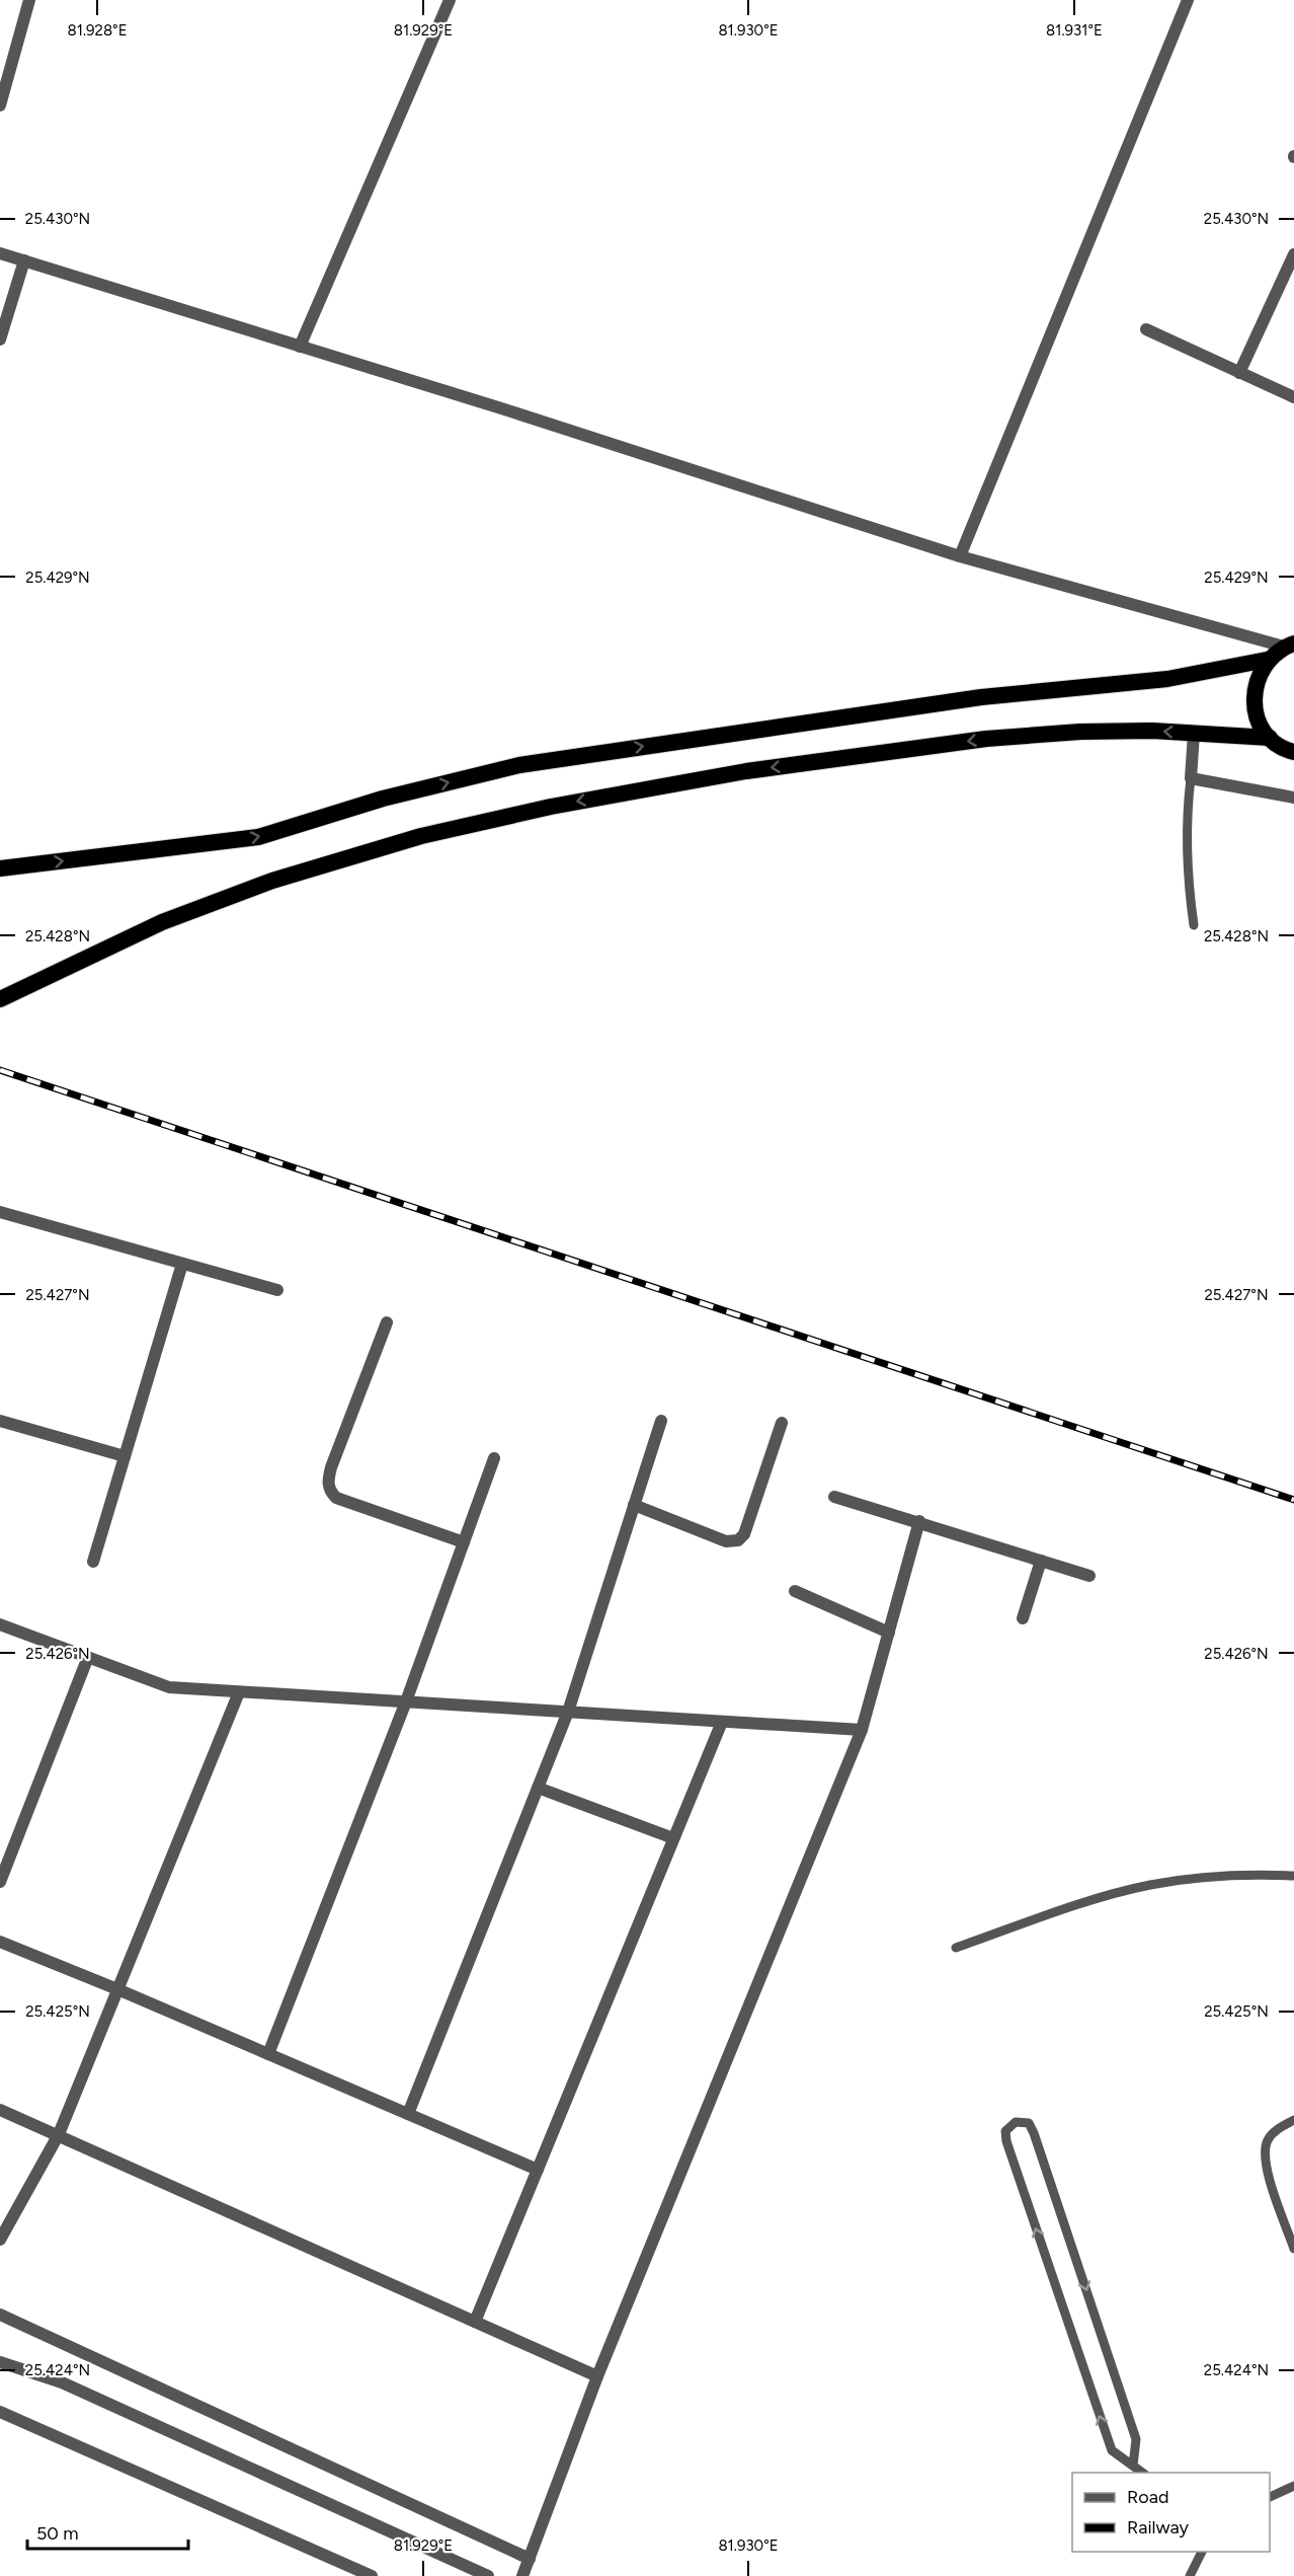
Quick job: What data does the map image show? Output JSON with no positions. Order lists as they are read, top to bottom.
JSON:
{
  "legend": ["Road", "Railway"],
  "scale_bar": "50 m",
  "coordinates": [
    "81.928°E",
    "81.929°E",
    "81.930°E",
    "81.931°E",
    "25.430°N",
    "25.429°N",
    "25.428°N",
    "25.427°N",
    "25.426°N",
    "25.425°N",
    "25.424°N"
  ]
}
